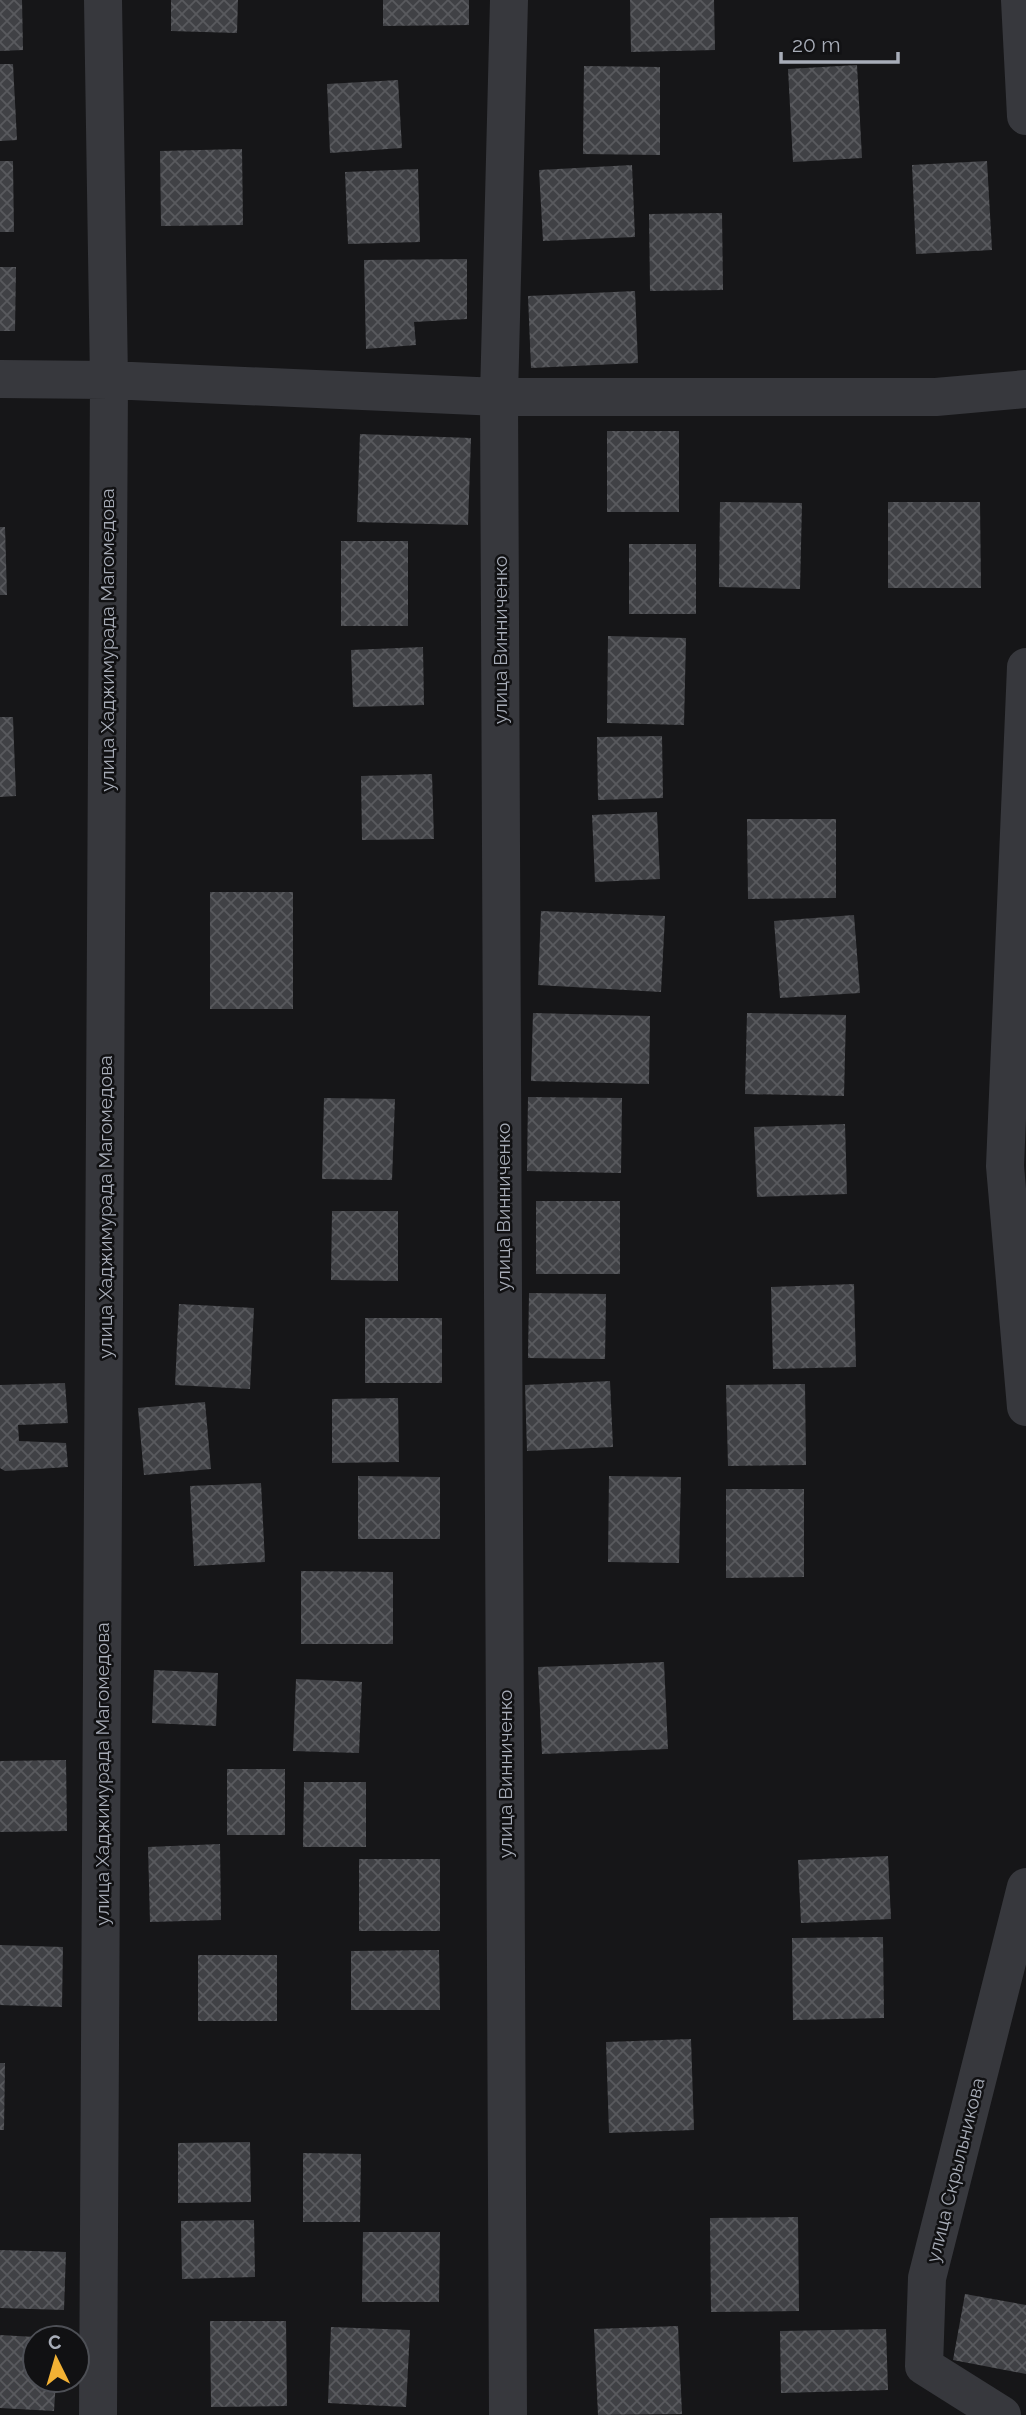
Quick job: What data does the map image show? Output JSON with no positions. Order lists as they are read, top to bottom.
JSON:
{
  "streets": {
    "street": ["улица Хаджимурада Магомедова", "улица Винниченко", "улица Скрыльникова"]
  },
  "scale_bar": "20 m",
  "north": "top"
}
